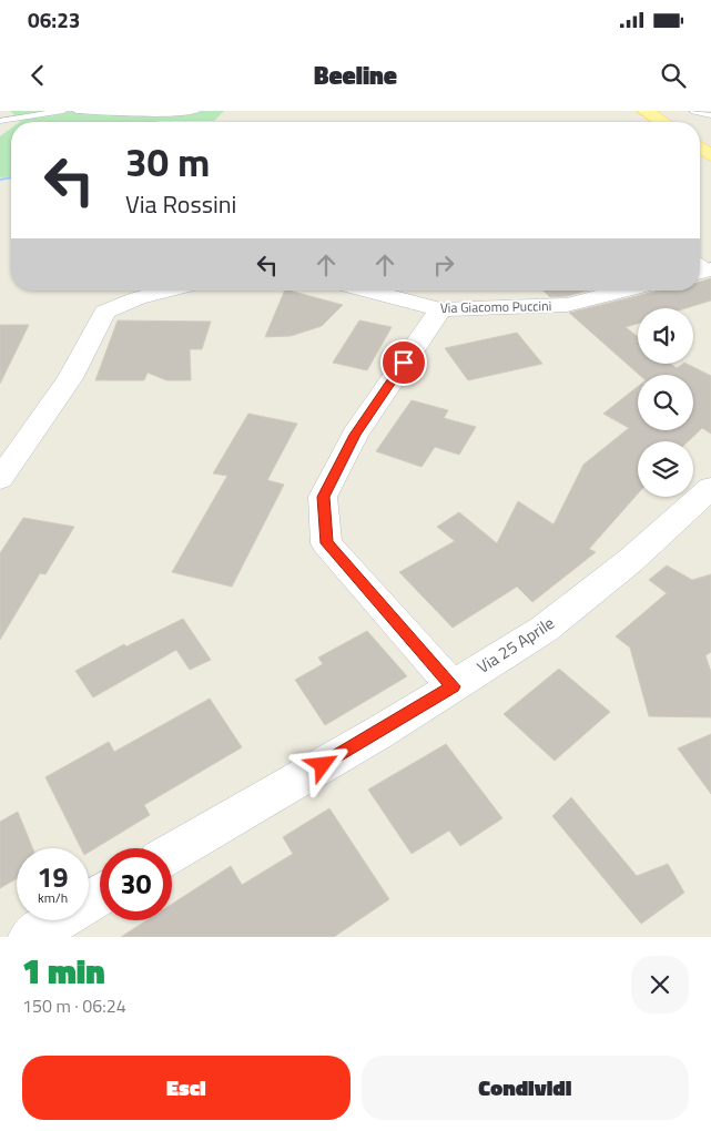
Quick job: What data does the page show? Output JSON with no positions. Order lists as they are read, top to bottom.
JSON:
{
  "streets": {
    "street": ["Via Giacomo Puccini", "Via 25 Aprile"]
  },
  "page": {
    "status": "06:23",
    "header": "Beeline",
    "turn": ["30 m", "Via Rossini"],
    "speed": "19 km/h",
    "limit": "30",
    "heading": ["1 min", "150 m · 06:24"],
    "buttons": ["Esci", "Condividi"]
  }
}
